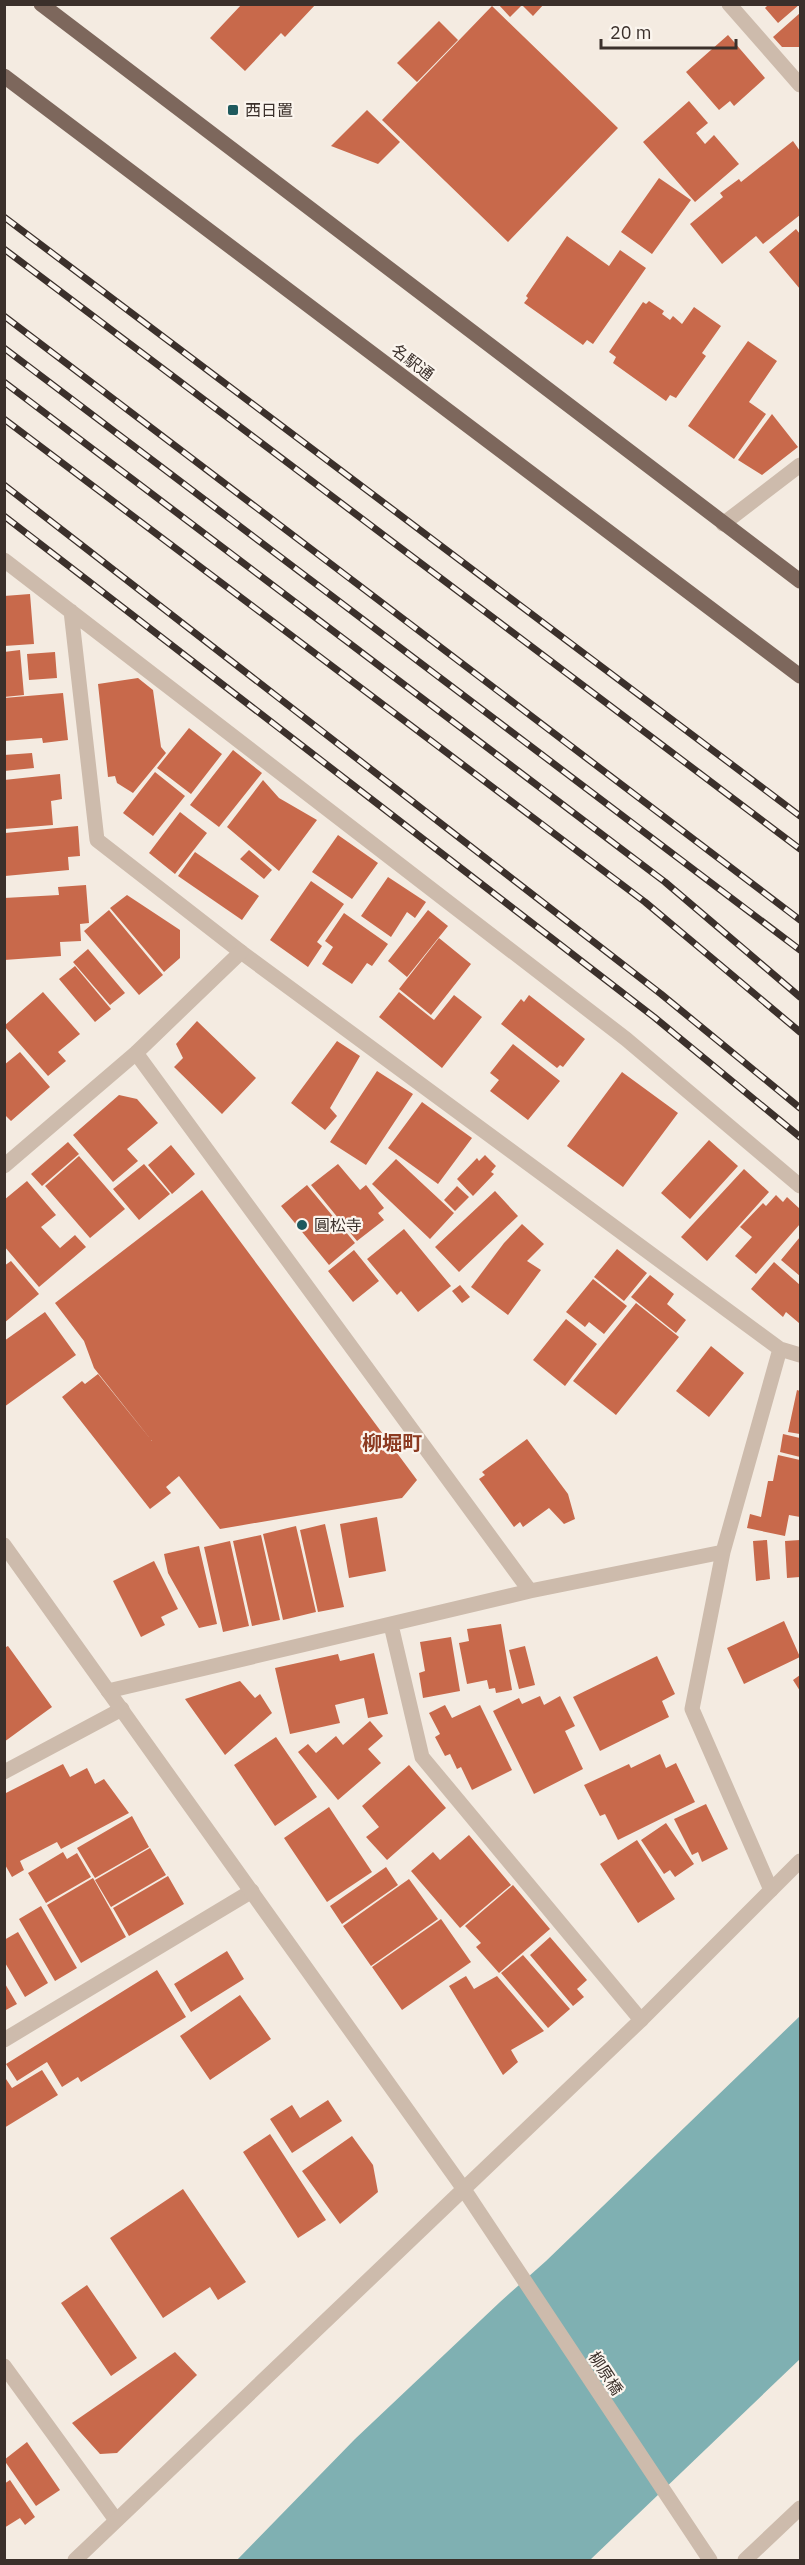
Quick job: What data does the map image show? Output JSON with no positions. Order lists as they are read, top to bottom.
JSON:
{
  "streets": {
    "main road": ["名駅通"],
    "street": ["柳原橋"]
  },
  "districts": ["柳堀町"],
  "places": {
    "transit": ["西日置"],
    "other": ["圓松寺"]
  },
  "scale_bar": "20 m"
}
